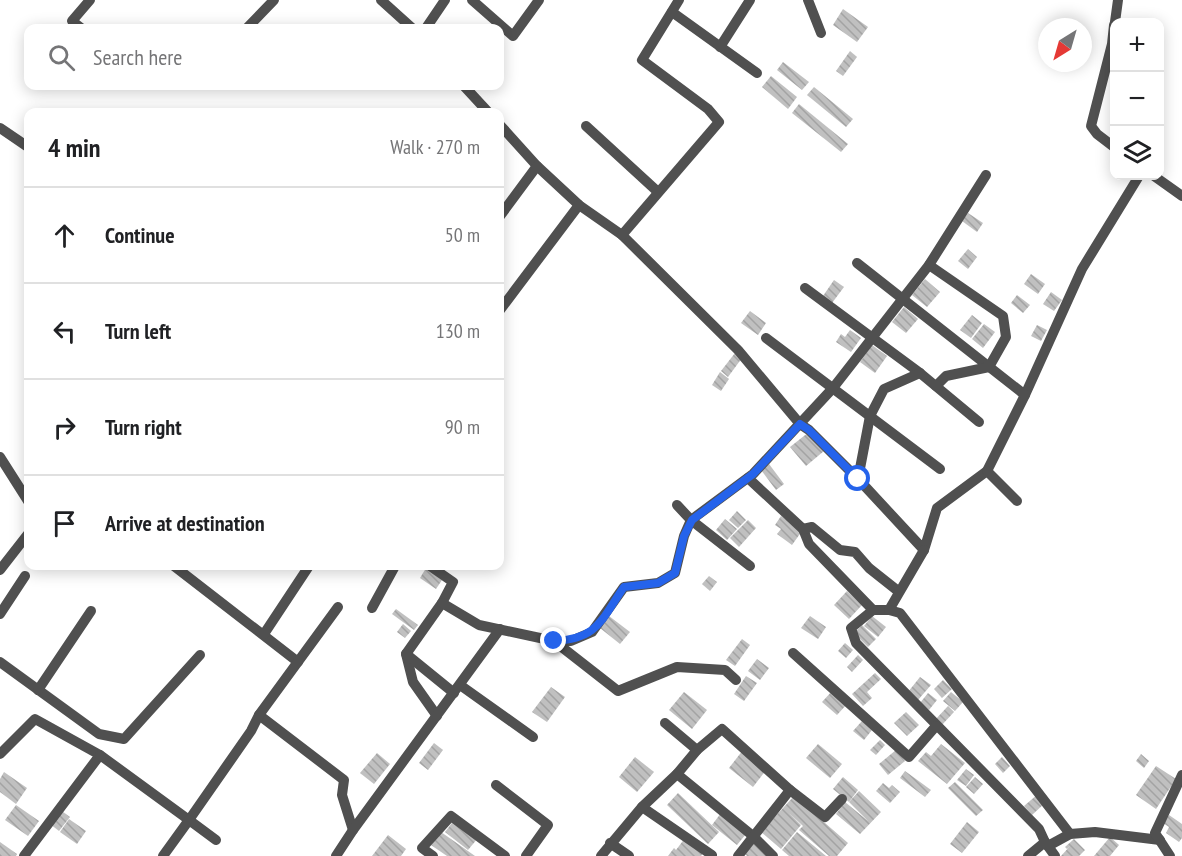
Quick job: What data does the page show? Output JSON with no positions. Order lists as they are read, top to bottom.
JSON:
{
  "north": "bottom left",
  "page": {
    "map_buttons": ["+", "−"],
    "search": "Search here",
    "heading": ["4 min", "Walk · 270 m"],
    "list": [
      ["Continue", "50 m"],
      ["Turn left", "130 m"],
      ["Turn right", "90 m"],
      "Arrive at destination"
    ]
  }
}
